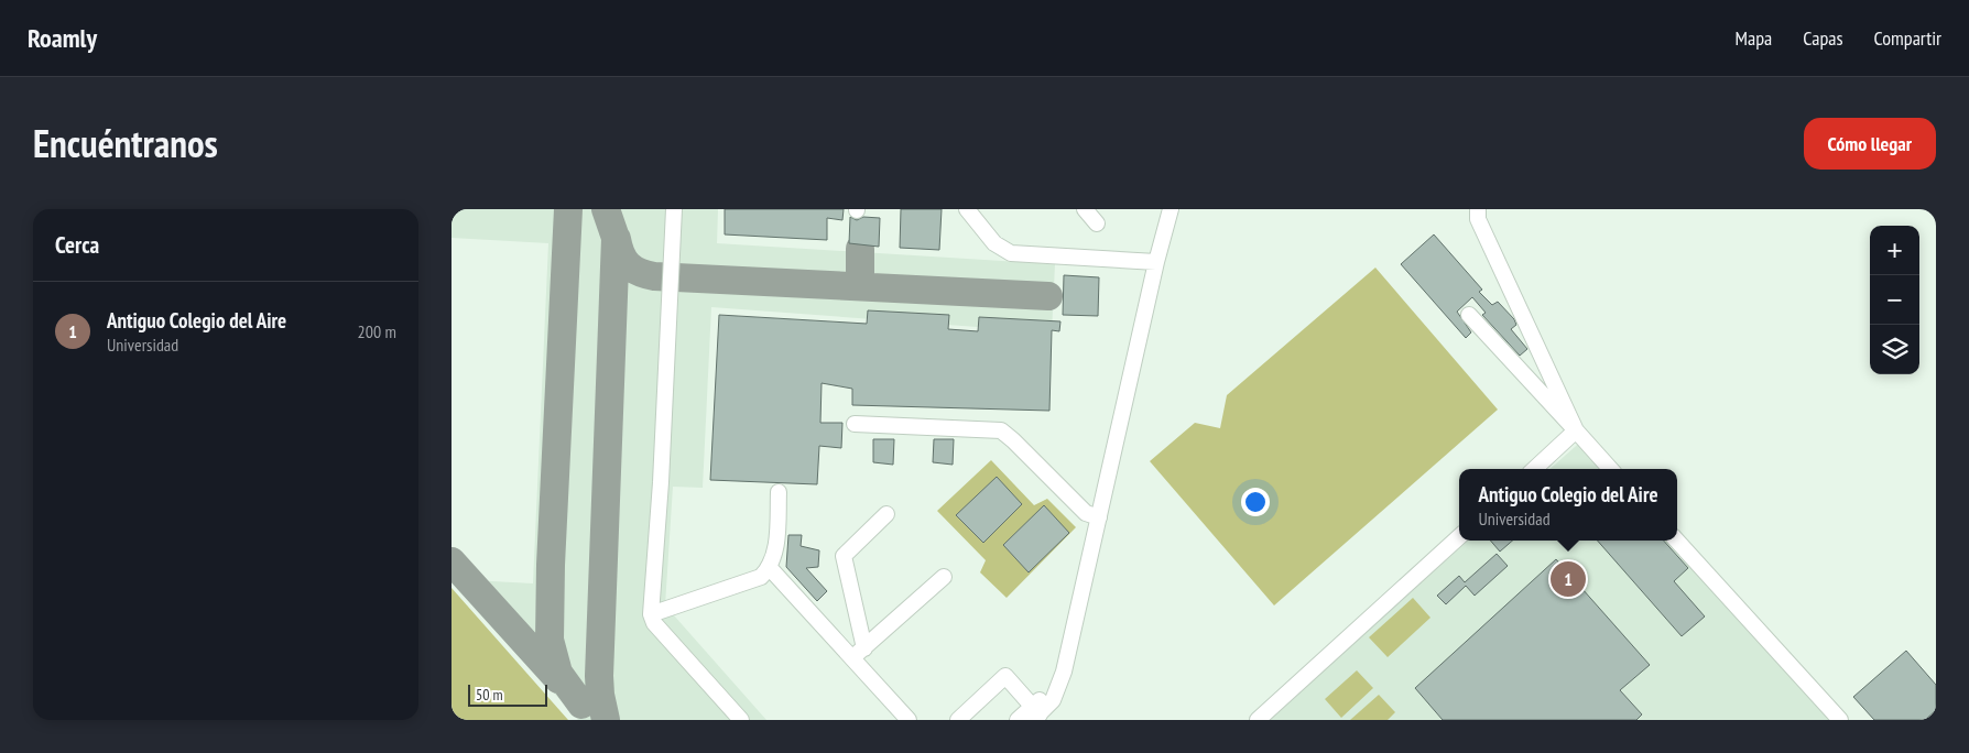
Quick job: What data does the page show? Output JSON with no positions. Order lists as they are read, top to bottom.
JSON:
{
  "scale_bar": "50 m",
  "page": {
    "header": "Roamly",
    "nav": ["Mapa", "Capas", "Compartir"],
    "title": "Encuéntranos",
    "buttons": "Cómo llegar",
    "heading": "Cerca",
    "map_buttons": ["+", "−"],
    "list": [
      {
        "mark": "1",
        "name": "Antiguo Colegio del Aire",
        "note": "Universidad",
        "value": "200 m"
      }
    ],
    "popup": ["Antiguo Colegio del Aire", "Universidad"],
    "pins": "1",
    "scale": "50 m"
  }
}
